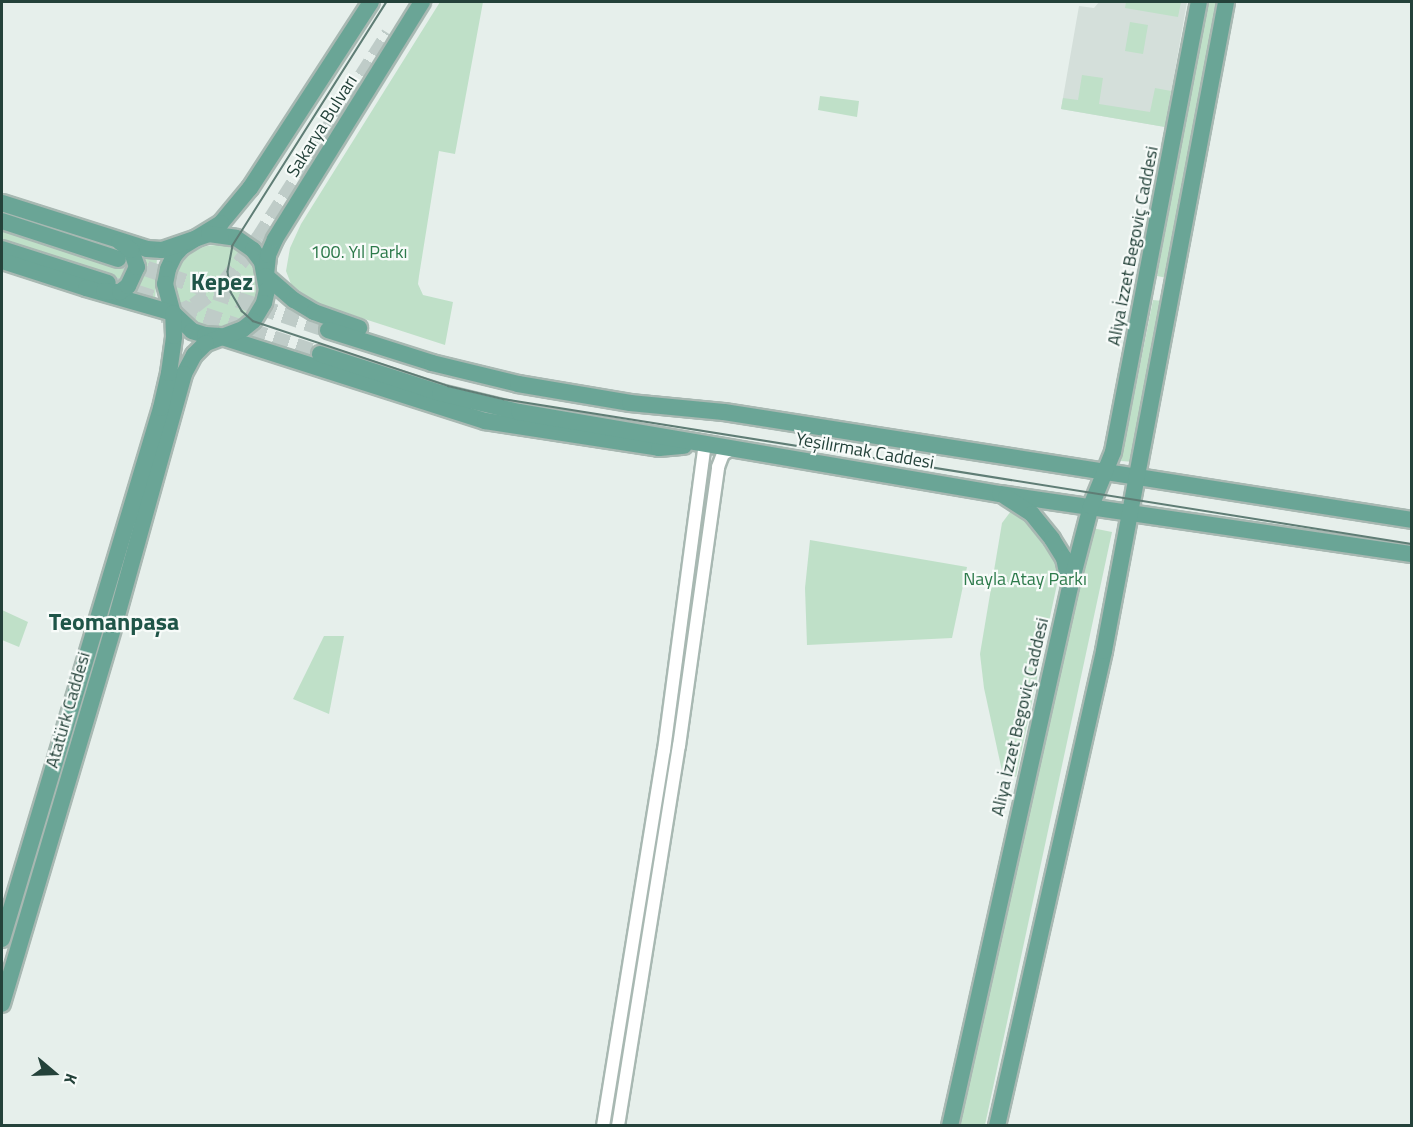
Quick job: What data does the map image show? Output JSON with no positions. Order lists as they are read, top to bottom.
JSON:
{
  "streets": {
    "main road": [
      "Sakarya Bulvarı",
      "Aliya İzzet Begoviç Caddesi",
      "Yeşilırmak Caddesi",
      "Atatürk Caddesi"
    ]
  },
  "crossings": [
    ["Sakarya Bulvarı", "Atatürk Caddesi"],
    ["Aliya İzzet Begoviç Caddesi", "Yeşilırmak Caddesi"]
  ],
  "districts": ["Kepez", "Teomanpaşa"],
  "parks": ["100. Yıl Parkı", "Nayla Atay Parkı"],
  "north": "right"
}
